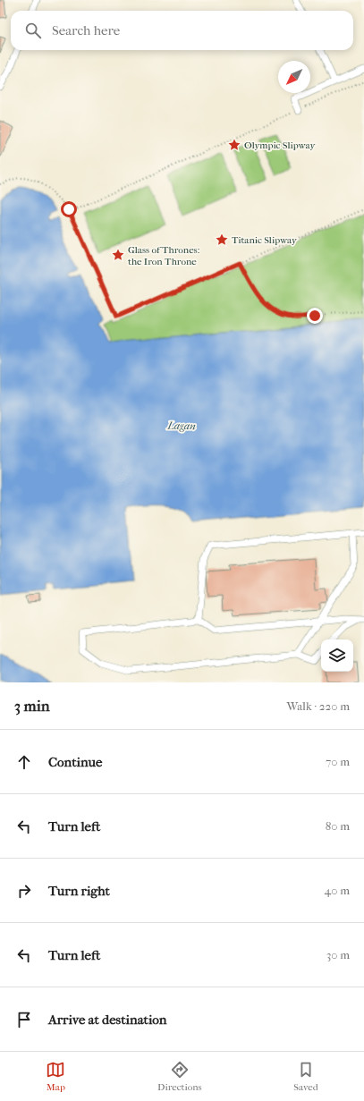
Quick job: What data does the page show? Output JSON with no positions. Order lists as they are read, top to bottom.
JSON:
{
  "water": ["Lagan"],
  "places": {
    "place": ["Olympic Slipway", "Titanic Slipway", "Glass of Thrones: the Iron Throne"]
  },
  "north": "bottom left",
  "page": {
    "search": "Search here",
    "heading": ["3 min", "Walk · 220 m"],
    "list": [
      ["Continue", "70 m"],
      ["Turn left", "80 m"],
      ["Turn right", "40 m"],
      ["Turn left", "30 m"],
      "Arrive at destination"
    ],
    "nav": ["Map", "Directions", "Saved"]
  }
}
